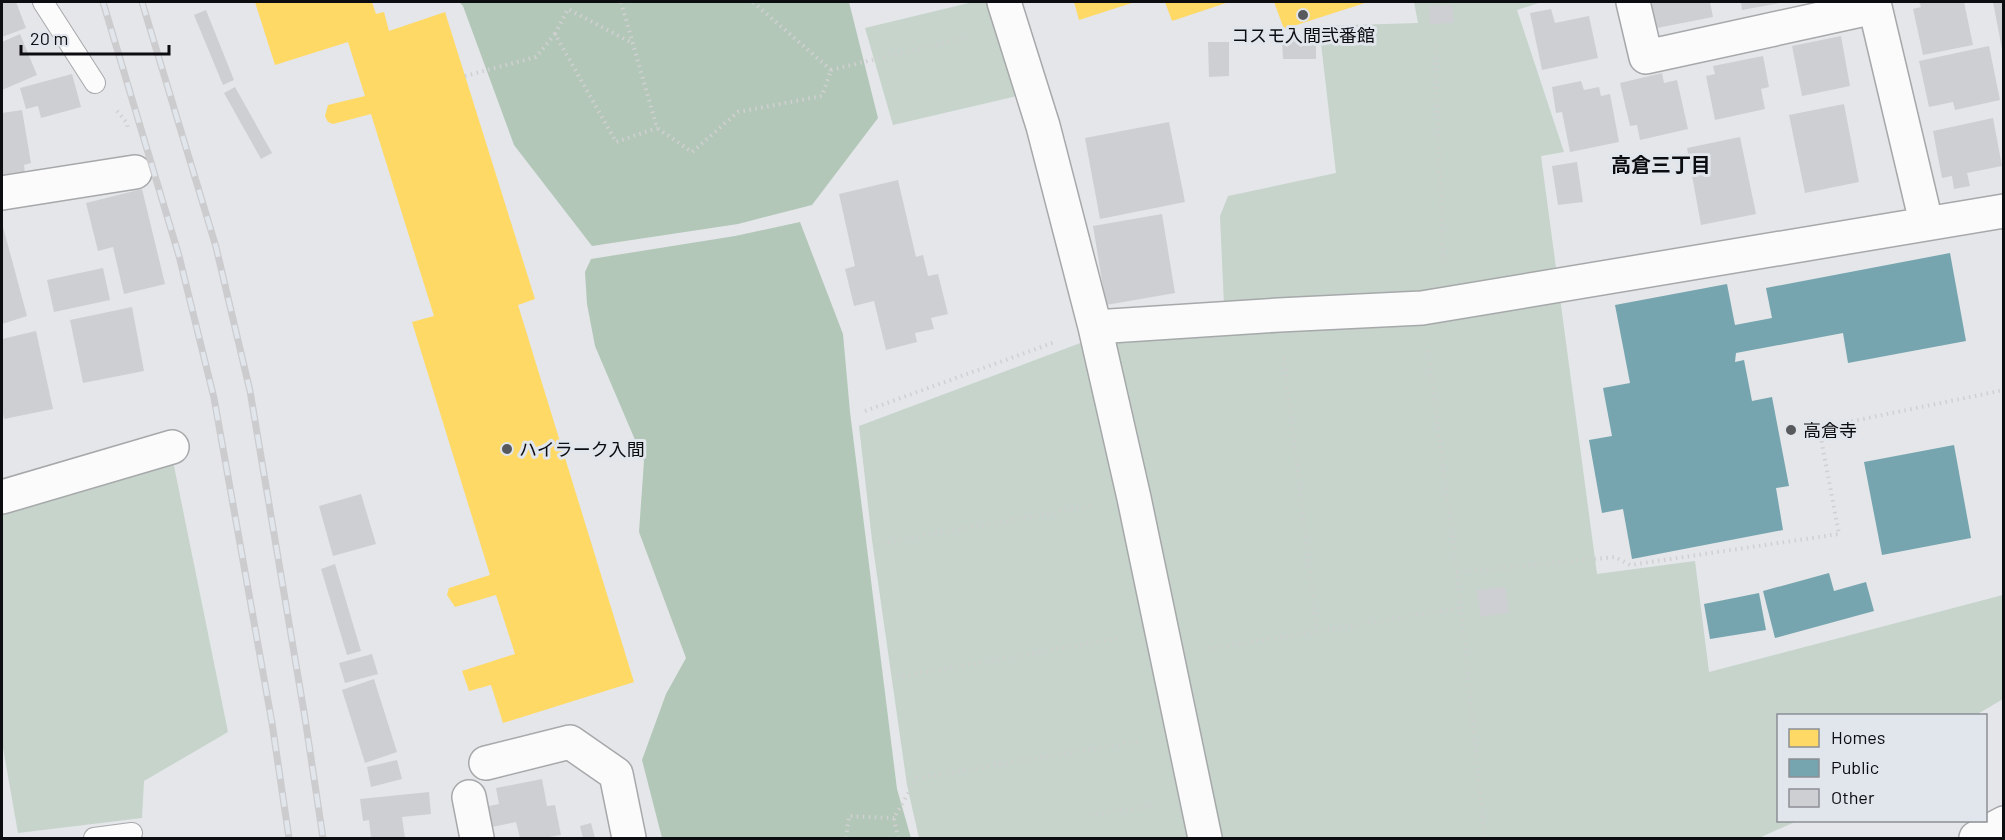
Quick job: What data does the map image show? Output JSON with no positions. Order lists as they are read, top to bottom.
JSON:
{
  "districts": ["高倉三丁目"],
  "places": ["コスモ入間弐番館", "高倉寺", "ハイラーク入間"],
  "legend": ["Homes", "Public", "Other"],
  "scale_bar": "20 m"
}
